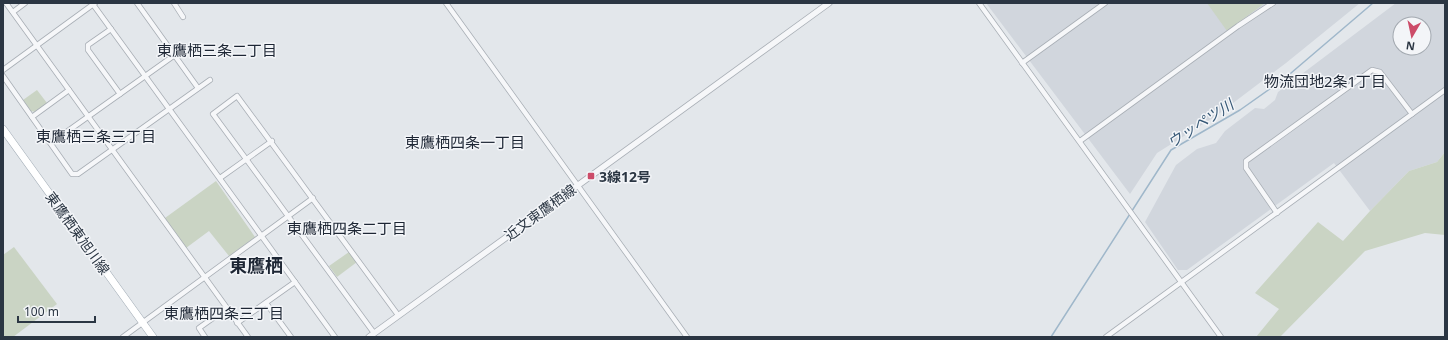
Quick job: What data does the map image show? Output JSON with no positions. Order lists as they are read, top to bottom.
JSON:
{
  "streets": {
    "main road": ["東鷹栖東旭川線"],
    "street": ["近文東鷹栖線"]
  },
  "districts": [
    "東鷹栖三条二丁目",
    "物流団地2条1丁目",
    "東鷹栖三条三丁目",
    "東鷹栖四条一丁目",
    "東鷹栖四条二丁目",
    "東鷹栖",
    "東鷹栖四条三丁目"
  ],
  "water": ["ウッペツ川"],
  "places": {
    "transit": ["3線12号"]
  },
  "scale_bar": "100 m",
  "north": "bottom"
}
